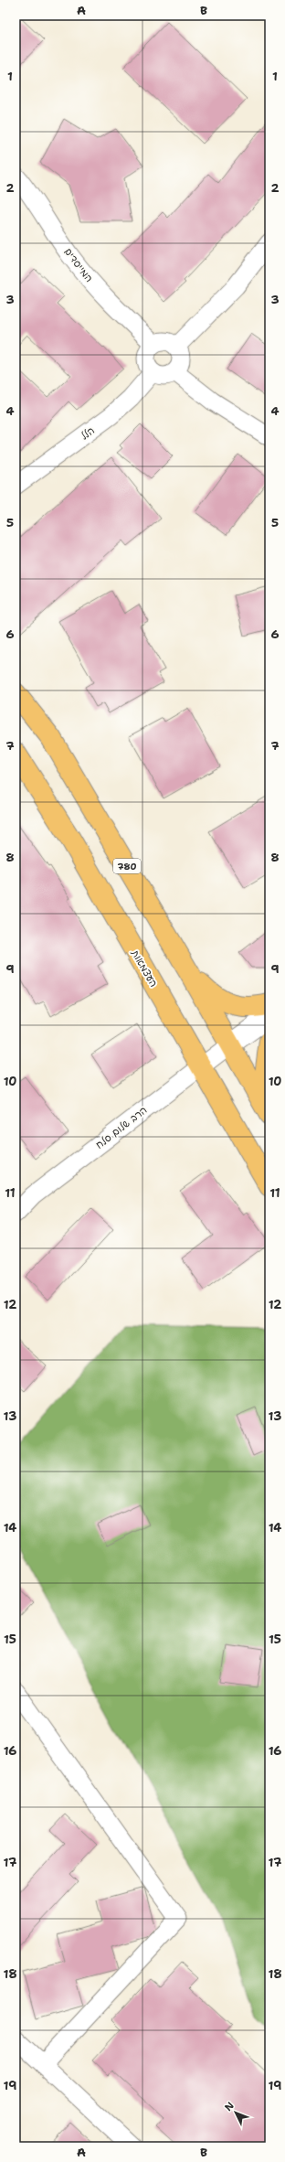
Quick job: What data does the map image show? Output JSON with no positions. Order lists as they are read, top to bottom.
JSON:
{
  "streets": {
    "main road": ["780", "העצמאות"],
    "street": ["המייסדים", "הלל", "הרב שלום סלח"]
  },
  "crossings": [
    ["המייסדים", "הלל"],
    ["780", "הרב שלום סלח"],
    ["העצמאות", "הרב שלום סלח"]
  ],
  "north": "top left",
  "grid": {
    "columns": ["A", "B"],
    "rows": [
      "1",
      "2",
      "3",
      "4",
      "5",
      "6",
      "7",
      "8",
      "9",
      "10",
      "11",
      "12",
      "13",
      "14",
      "15",
      "16",
      "17",
      "18",
      "19"
    ]
  }
}
